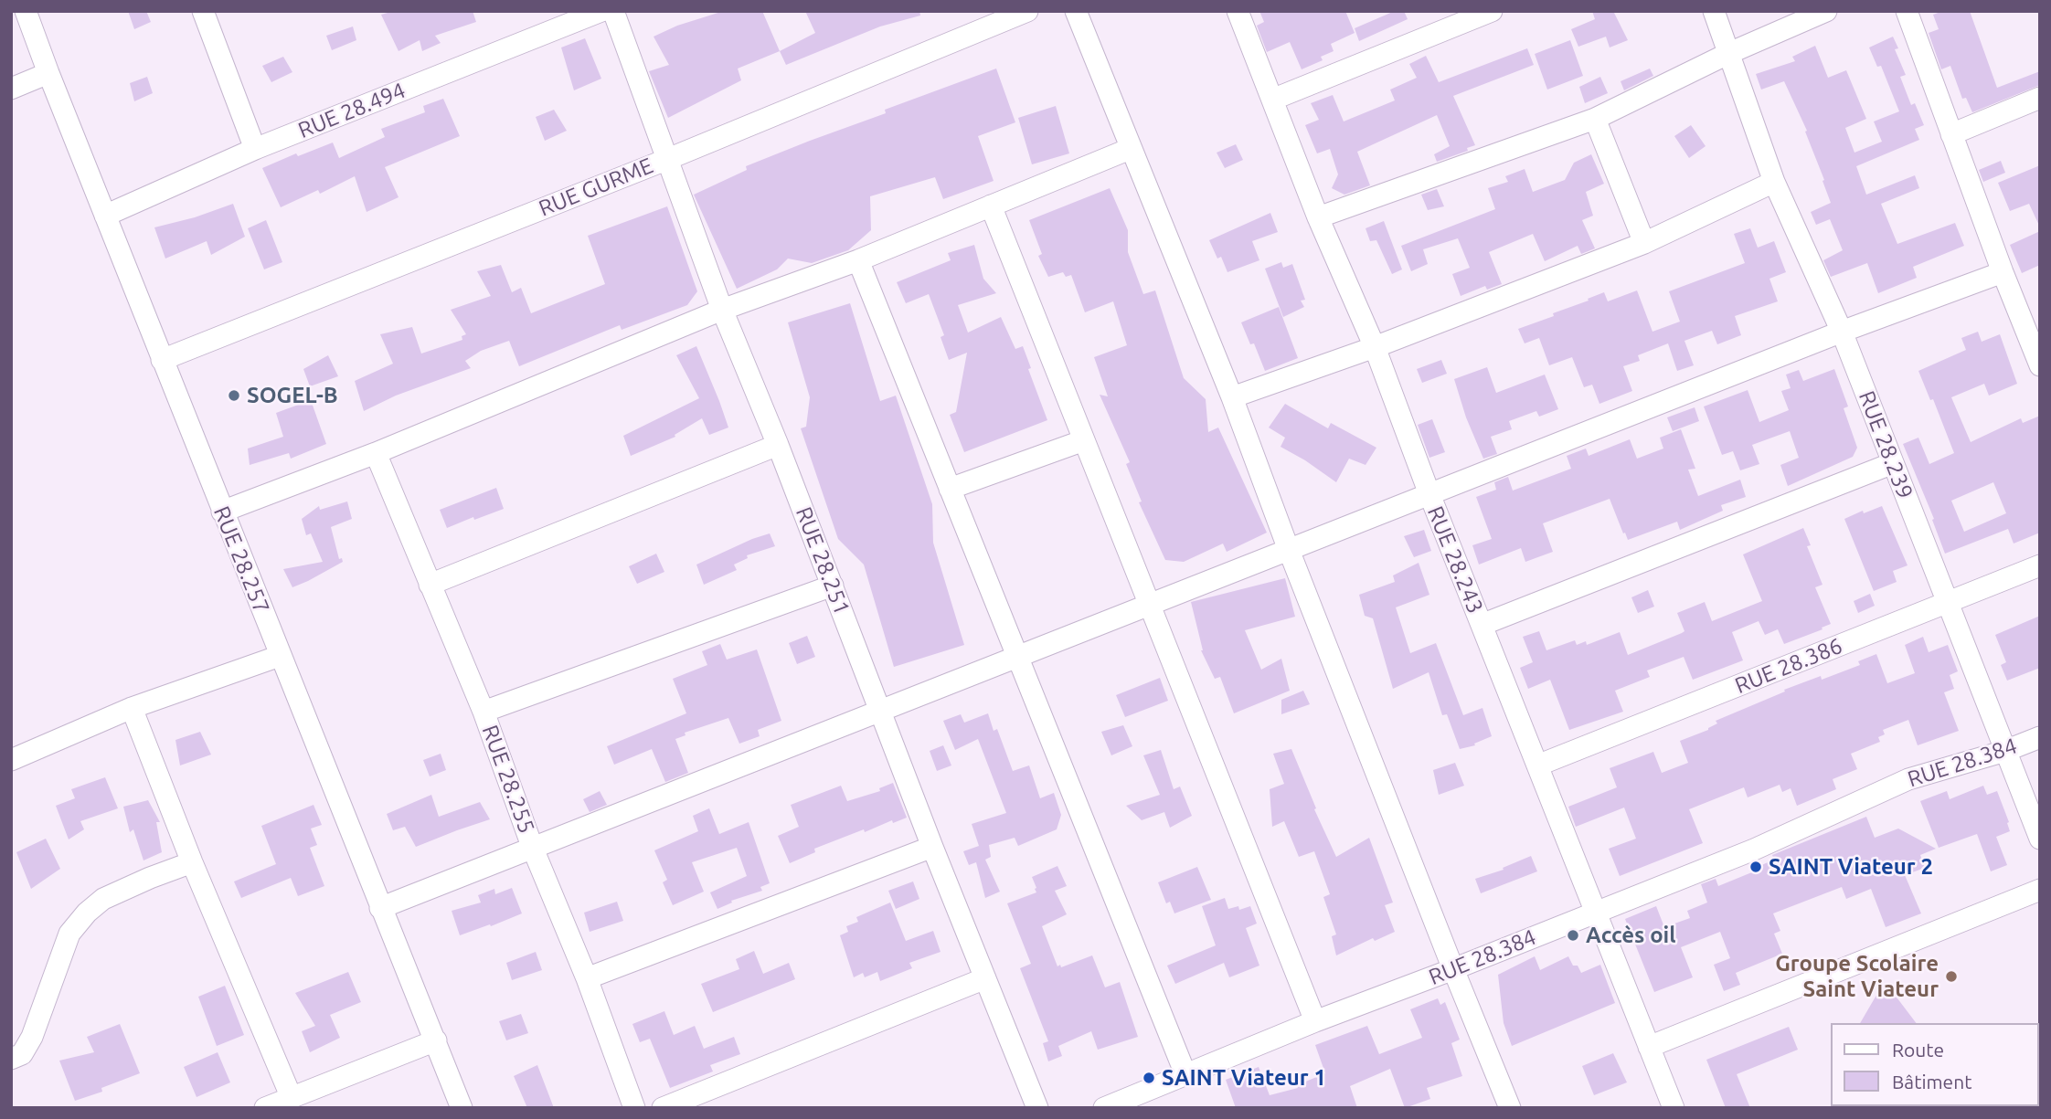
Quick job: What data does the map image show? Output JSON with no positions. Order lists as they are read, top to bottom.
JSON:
{
  "streets": {
    "street": [
      "RUE 28.494",
      "RUE GURME",
      "RUE 28.239",
      "RUE 28.257",
      "RUE 28.243",
      "RUE 28.251",
      "RUE 28.386",
      "RUE 28.384",
      "RUE 28.255"
    ]
  },
  "crossings": [
    ["RUE 28.494", "RUE 28.257"],
    ["RUE GURME", "RUE 28.257"],
    ["RUE GURME", "RUE 28.251"],
    ["RUE 28.239", "RUE 28.386"],
    ["RUE 28.239", "RUE 28.384"],
    ["RUE 28.243", "RUE 28.386"],
    ["RUE 28.243", "RUE 28.384"]
  ],
  "places": [
    "SOGEL-B",
    "SAINT Viateur 2",
    "Accès oil",
    "Groupe Scolaire Saint Viateur",
    "SAINT Viateur 1"
  ],
  "legend": ["Route", "Bâtiment"]
}
